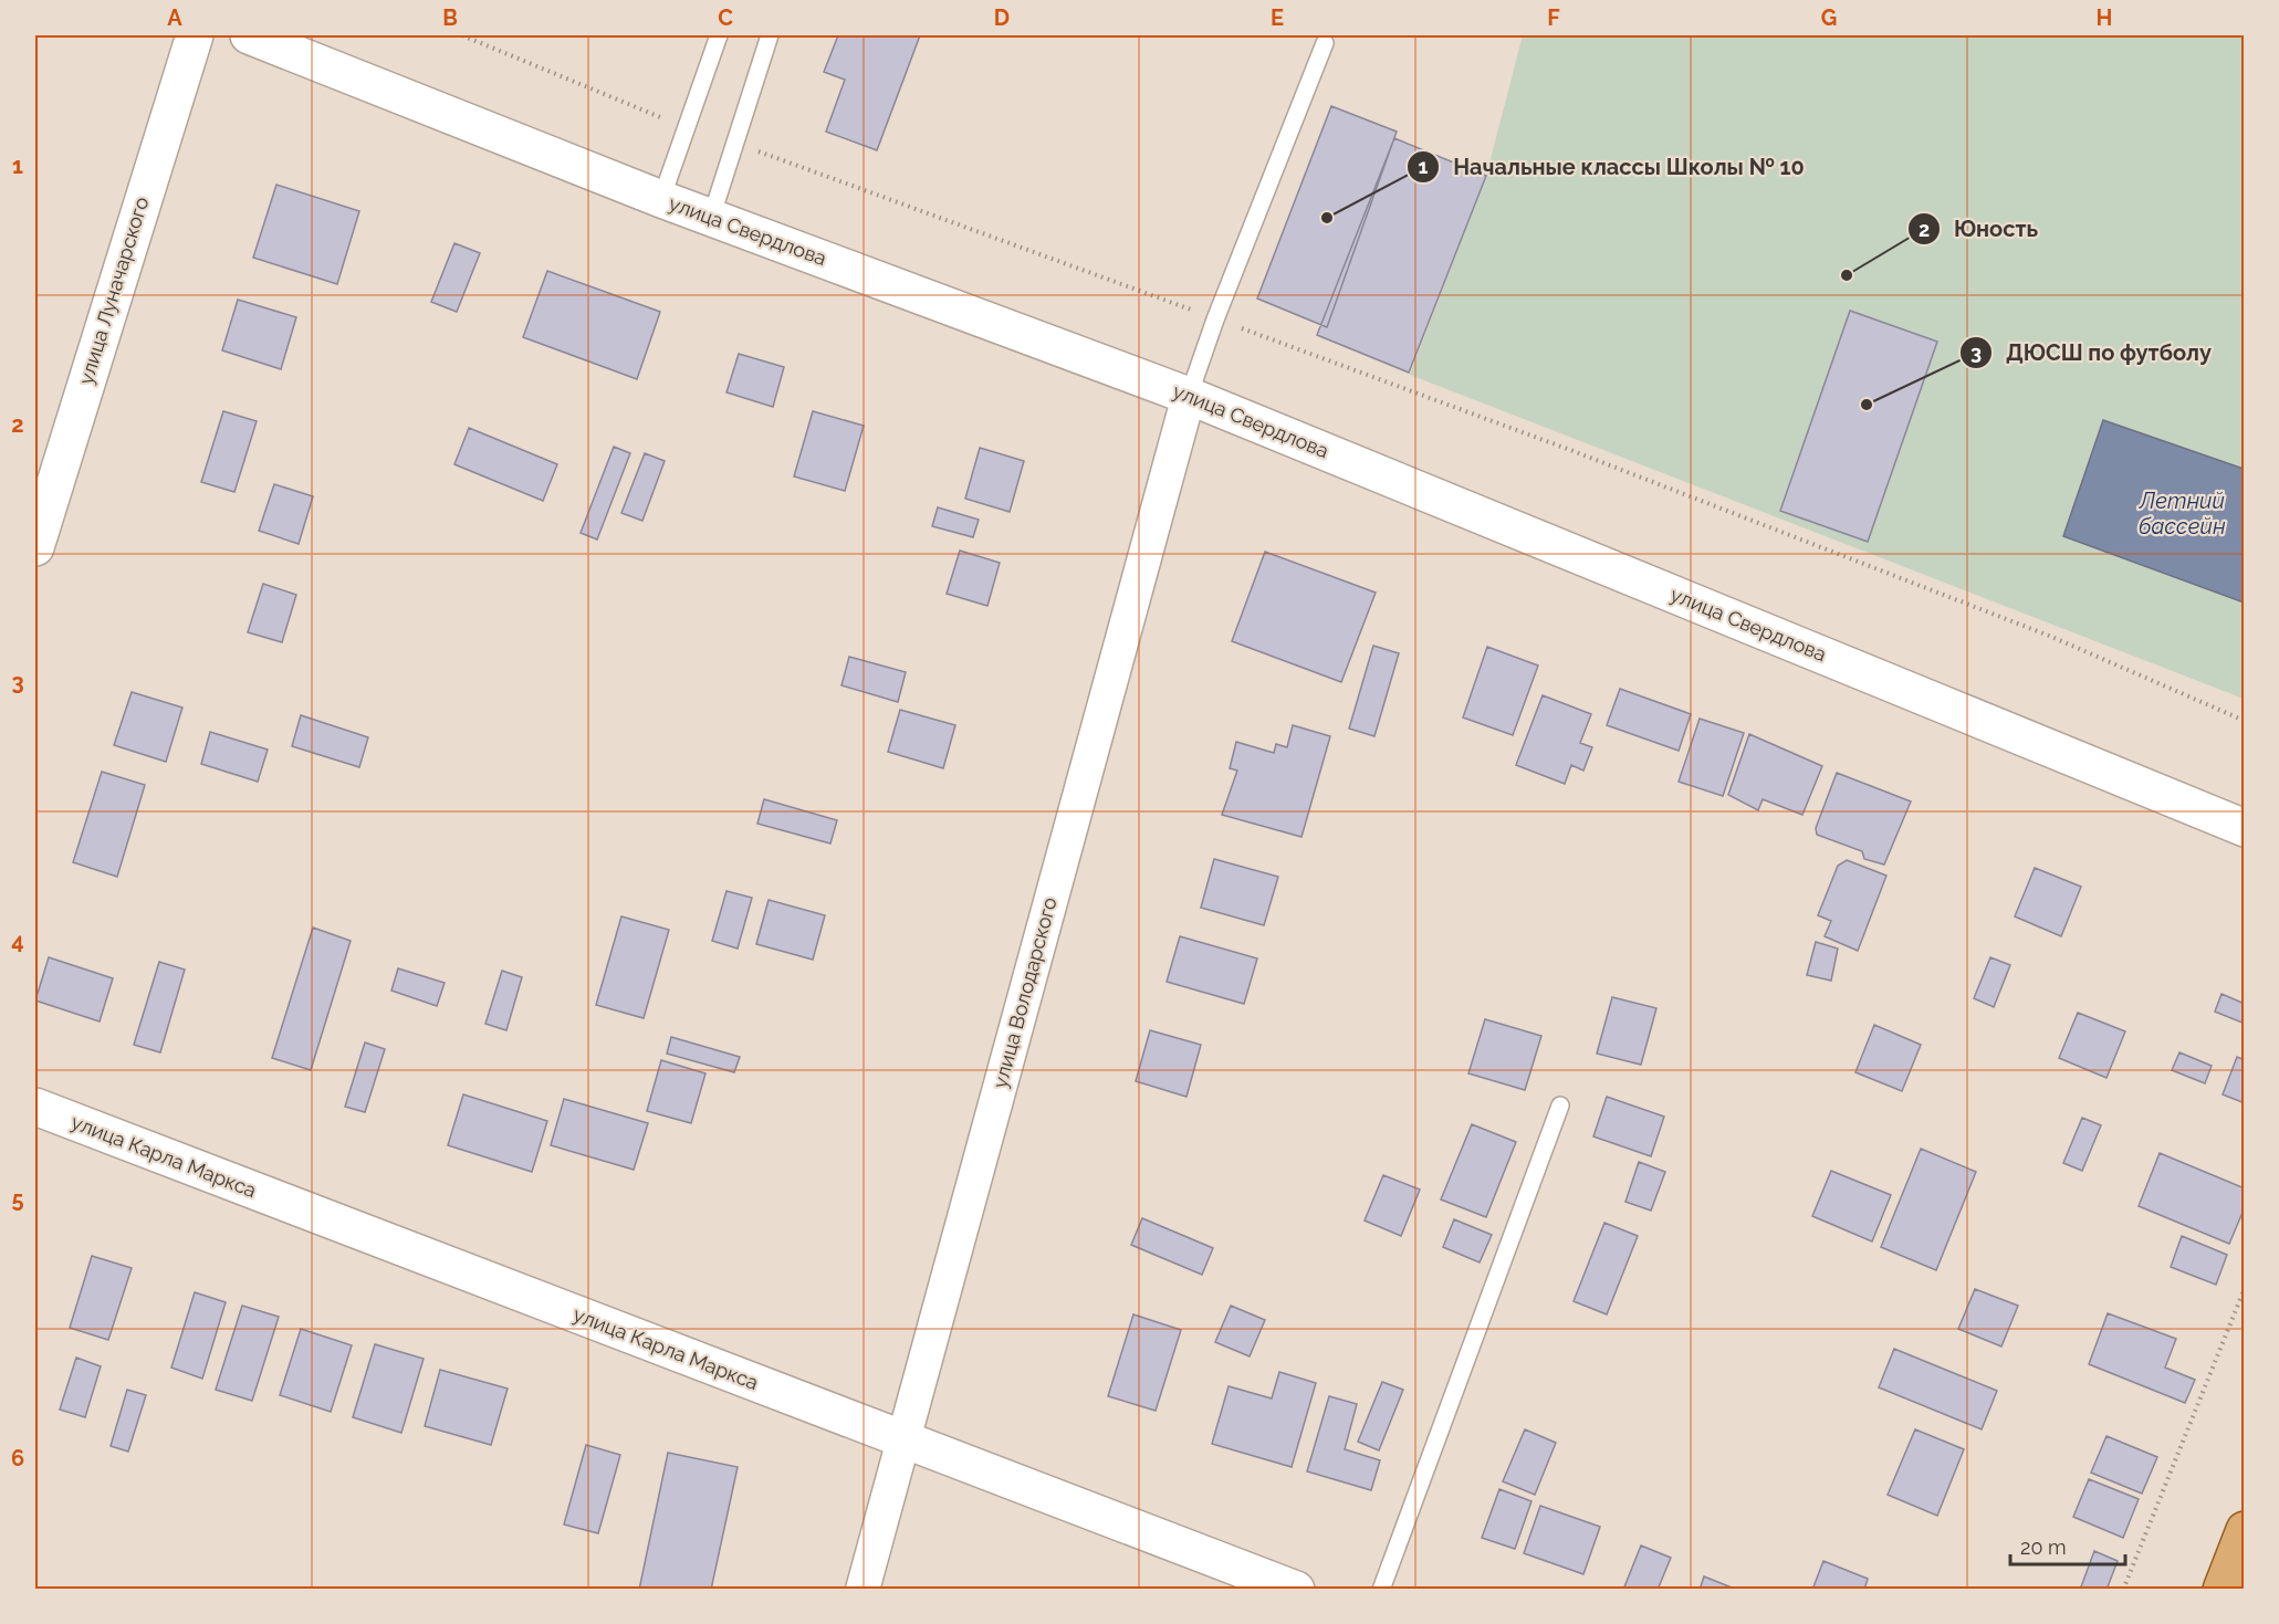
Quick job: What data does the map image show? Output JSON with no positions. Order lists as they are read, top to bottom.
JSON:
{
  "streets": {
    "street": [
      "улица Свердлова",
      "улица Луначарского",
      "улица Володарского",
      "улица Карла Маркса"
    ]
  },
  "crossings": [
    ["улица Свердлова", "улица Володарского"],
    ["улица Володарского", "улица Карла Маркса"]
  ],
  "water": ["Летний бассейн"],
  "places": ["Начальные классы Школы № 10", "Юность", "ДЮСШ по футболу"],
  "scale_bar": "20 m",
  "grid": {
    "columns": [
      "A",
      "B",
      "C",
      "D",
      "E",
      "F",
      "G",
      "H"
    ],
    "rows": [
      "1",
      "2",
      "3",
      "4",
      "5",
      "6"
    ]
  }
}
